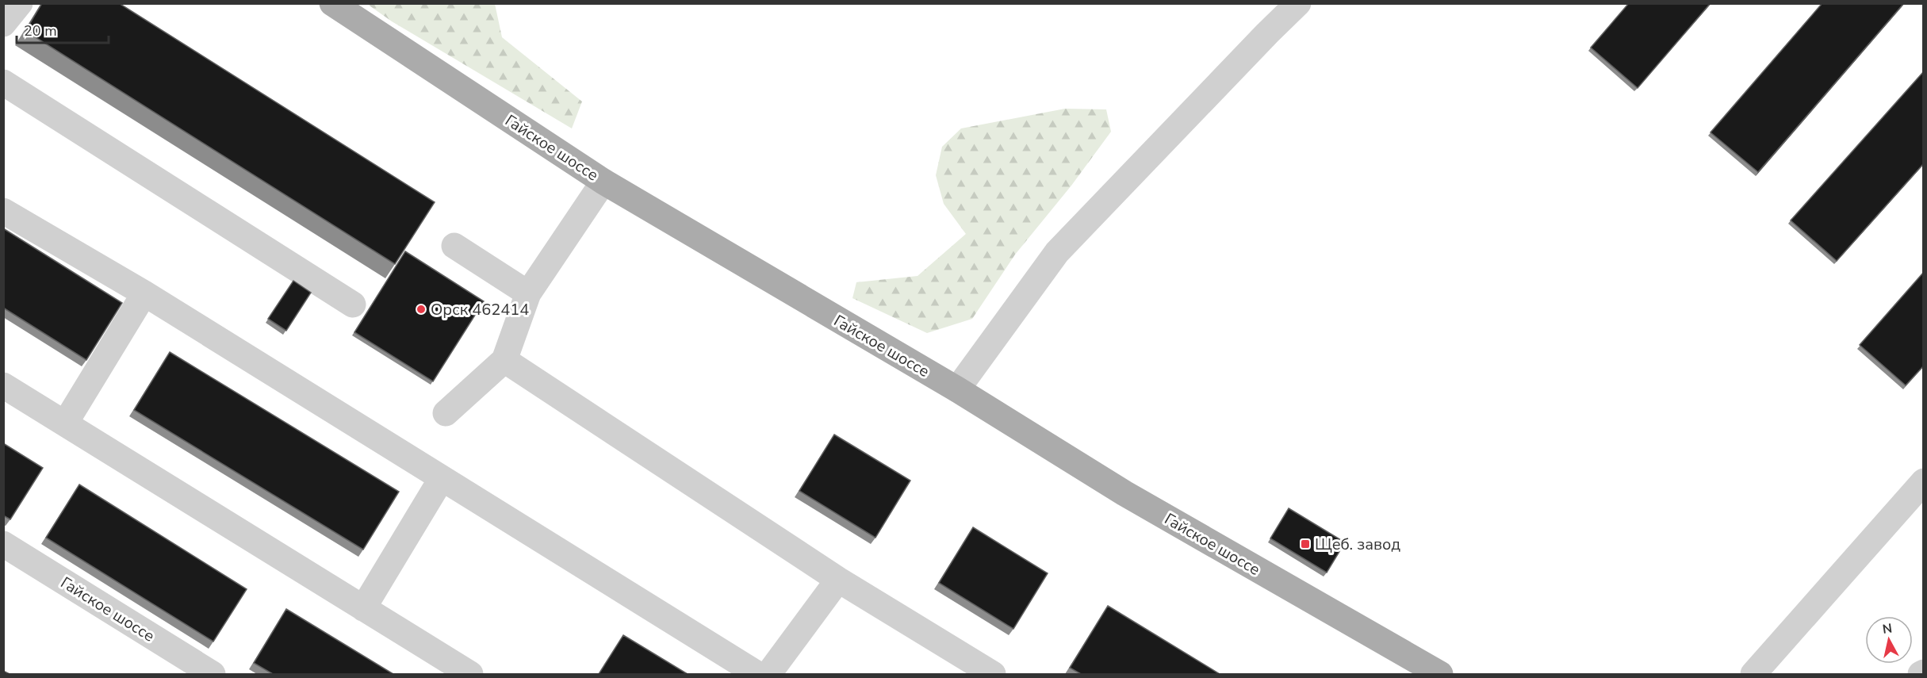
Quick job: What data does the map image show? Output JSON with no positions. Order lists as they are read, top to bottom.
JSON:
{
  "streets": {
    "main road": ["Гайское шоссе"]
  },
  "places": {
    "other": ["Орск 462414"],
    "transit": ["Щеб. завод"]
  },
  "scale_bar": "20 m",
  "north": "top"
}
